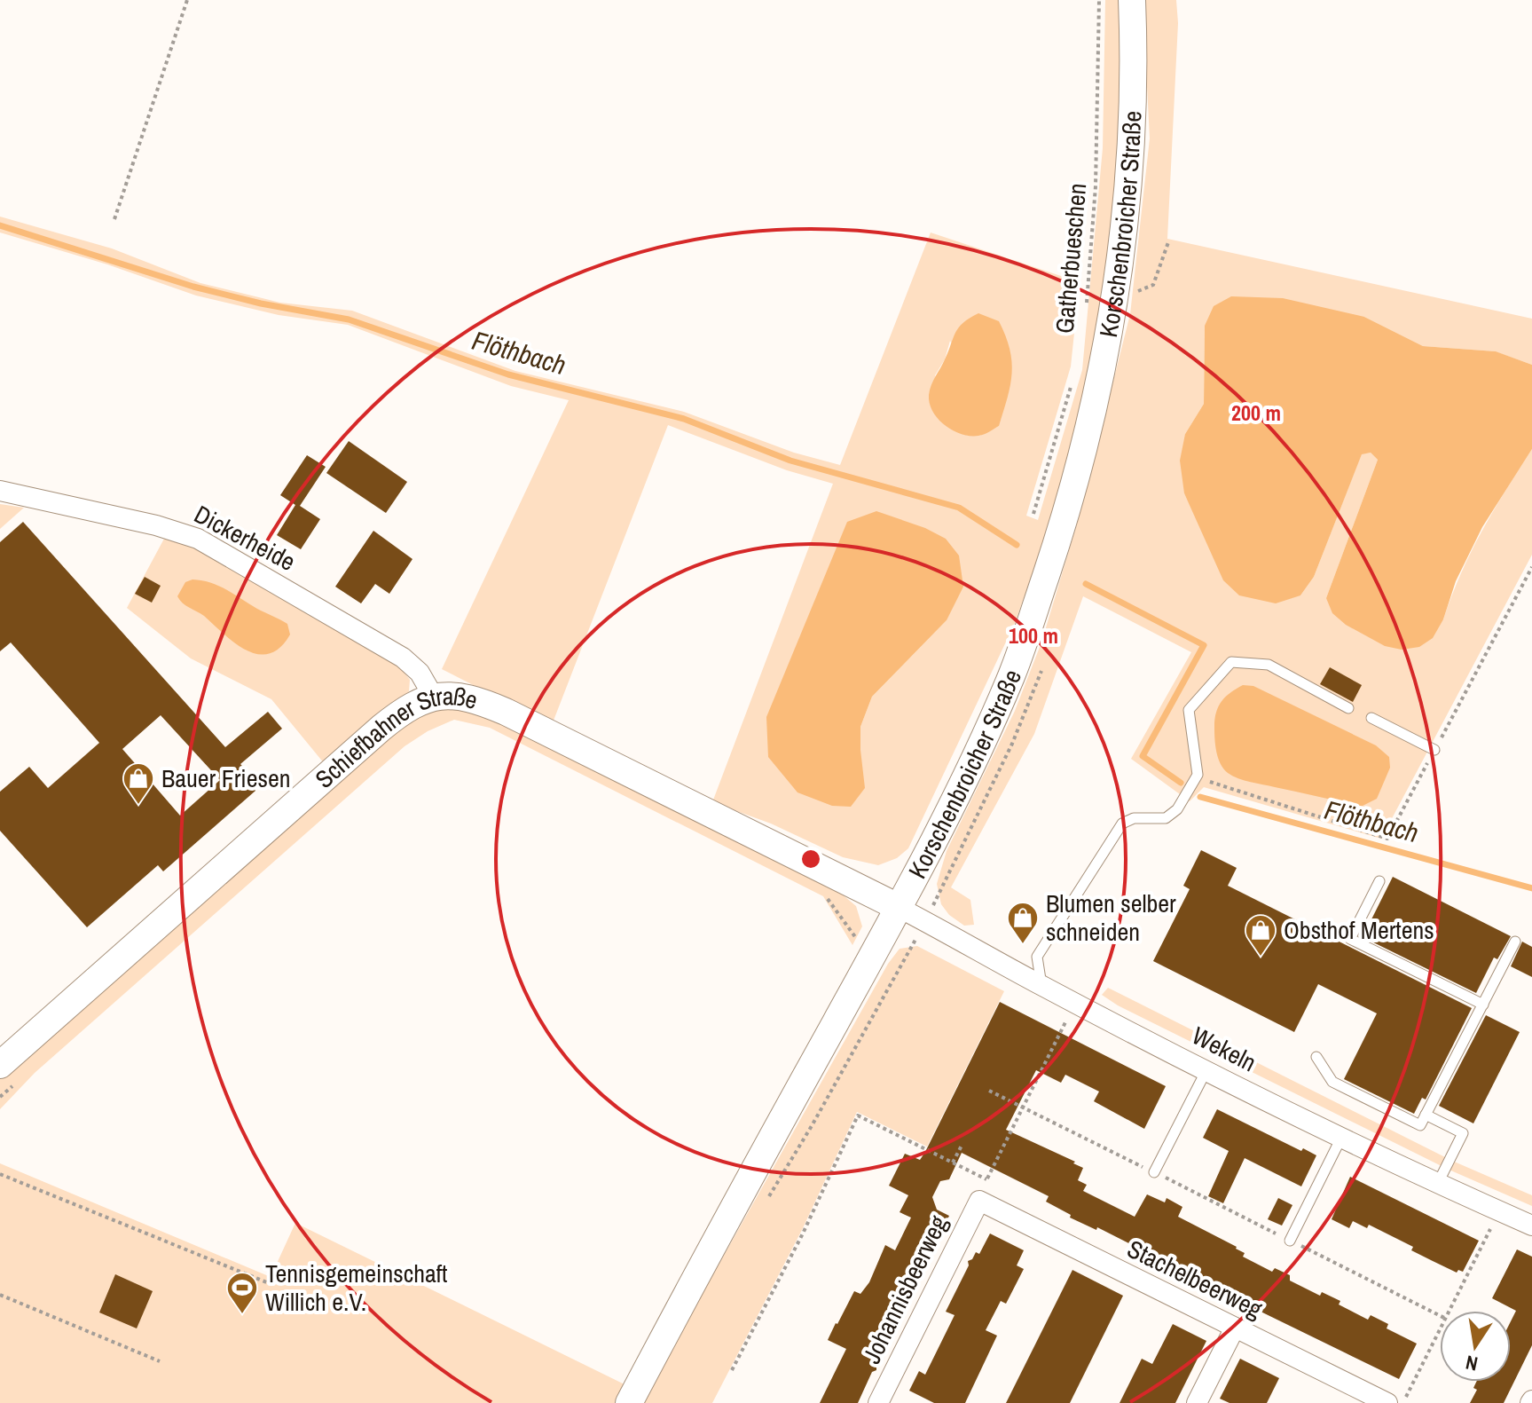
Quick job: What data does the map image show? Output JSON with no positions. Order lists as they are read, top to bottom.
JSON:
{
  "streets": {
    "main road": ["Korschenbroicher Straße", "Schiefbahner Straße"],
    "street": [
      "Dickerheide",
      "Wekeln",
      "Stachelbeerweg",
      "Johannisbeerweg"
    ],
    "path": ["Gatherbueschen"]
  },
  "crossings": [
    ["Korschenbroicher Straße", "Schiefbahner Straße"],
    ["Korschenbroicher Straße", "Wekeln"],
    ["Dickerheide", "Schiefbahner Straße"],
    ["Schiefbahner Straße", "Wekeln"],
    ["Stachelbeerweg", "Johannisbeerweg"]
  ],
  "water": ["Flöthbach"],
  "places": {
    "shop": ["Bauer Friesen", "Blumen selber schneiden", "Obsthof Mertens"],
    "sports": ["Tennisgemeinschaft Willich e.V."]
  },
  "north": "bottom",
  "rings": ["200 m", "100 m"]
}
